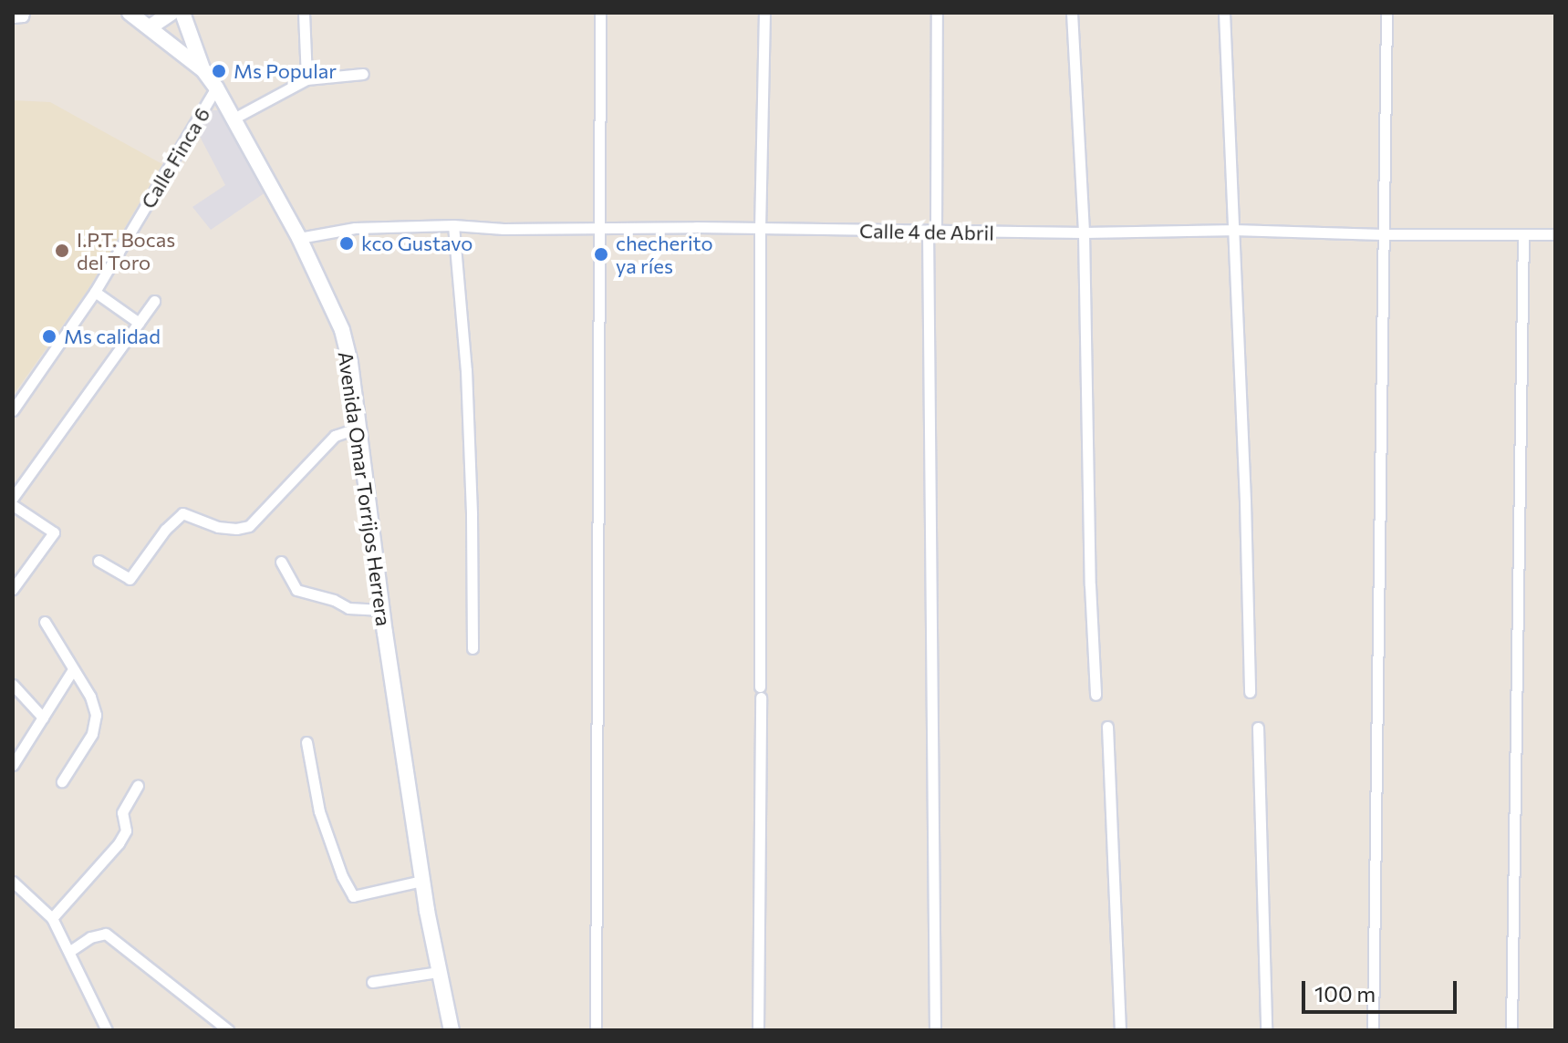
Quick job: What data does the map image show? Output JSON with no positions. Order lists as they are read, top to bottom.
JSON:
{
  "streets": {
    "street": ["Calle Finca 6", "Calle 4 de Abril", "Avenida Omar Torrijos Herrera"]
  },
  "crossings": [
    ["Calle Finca 6", "Avenida Omar Torrijos Herrera"],
    ["Calle 4 de Abril", "Avenida Omar Torrijos Herrera"]
  ],
  "places": [
    "Ms Popular",
    "kco Gustavo",
    "I.P.T. Bocas del Toro",
    "checherito ya ríes",
    "Ms calidad"
  ],
  "scale_bar": "100 m"
}
